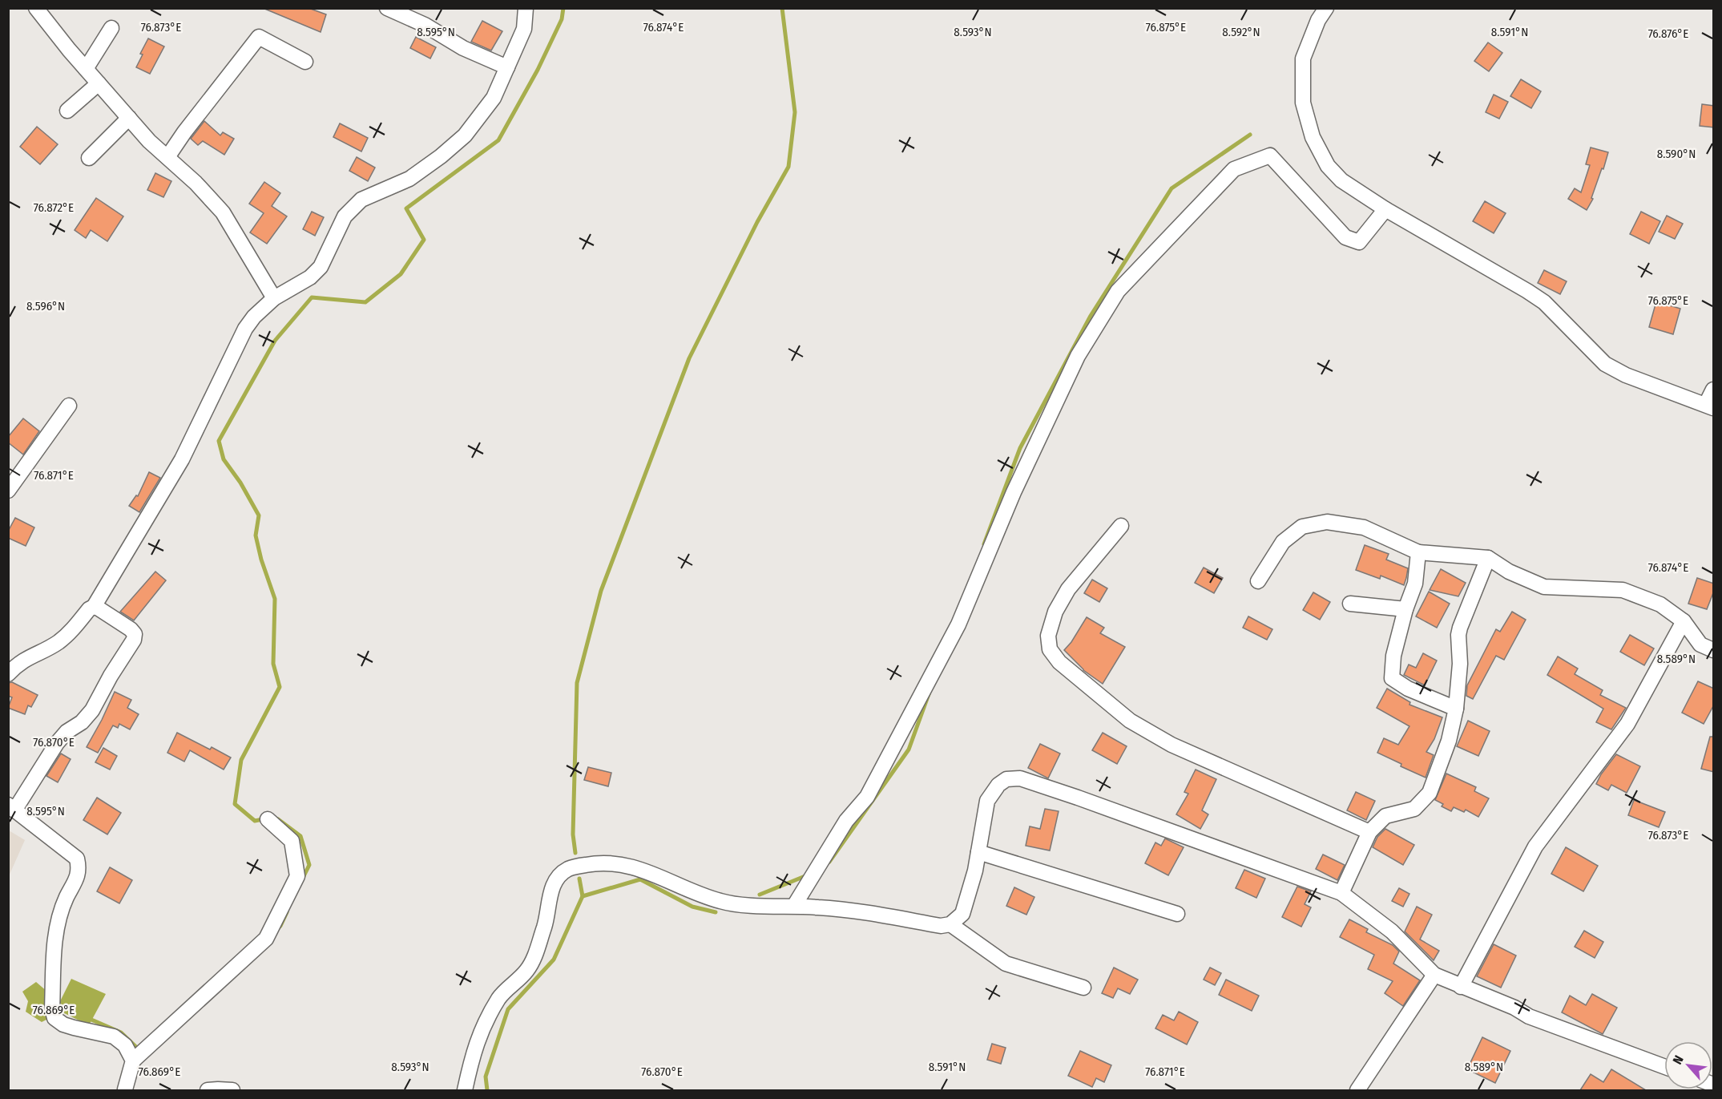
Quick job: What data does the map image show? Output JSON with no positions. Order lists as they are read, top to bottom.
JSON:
{
  "north": "top left",
  "coordinates": [
    "76.873°E",
    "76.874°E",
    "76.875°E",
    "8.595°N",
    "8.593°N",
    "8.592°N",
    "8.591°N",
    "76.876°E",
    "8.590°N",
    "76.872°E",
    "8.596°N",
    "76.871°E",
    "8.589°N",
    "76.870°E",
    "76.869°E"
  ]
}
